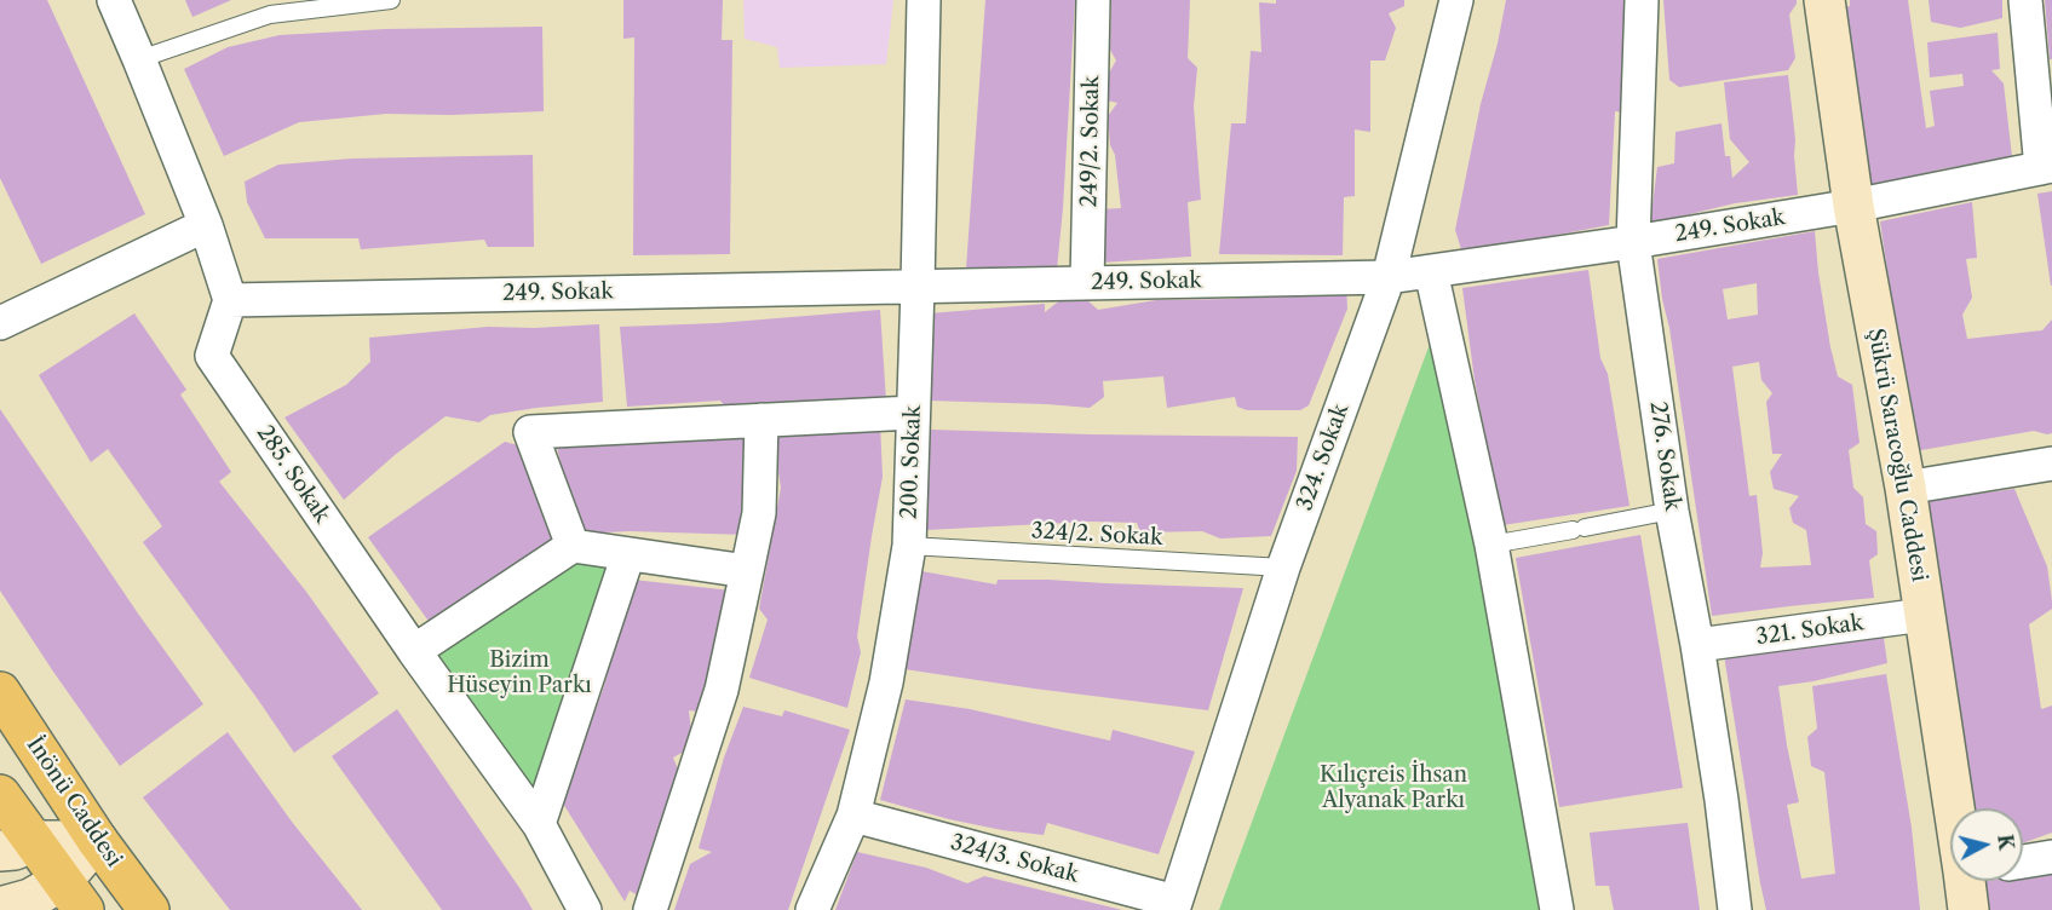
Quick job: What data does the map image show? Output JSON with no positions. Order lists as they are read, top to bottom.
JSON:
{
  "streets": {
    "main road": ["İnönü Caddesi"],
    "street": [
      "249/2. Sokak",
      "249. Sokak",
      "Şükrü Saracoğlu Caddesi",
      "276. Sokak",
      "324. Sokak",
      "200. Sokak",
      "285. Sokak",
      "321. Sokak",
      "324/3. Sokak"
    ],
    "lane": ["324/2. Sokak"]
  },
  "crossings": [
    ["249/2. Sokak", "249. Sokak"],
    ["249. Sokak", "Şükrü Saracoğlu Caddesi"],
    ["249. Sokak", "276. Sokak"],
    ["249. Sokak", "324. Sokak"],
    ["249. Sokak", "200. Sokak"],
    ["249. Sokak", "285. Sokak"],
    ["Şükrü Saracoğlu Caddesi", "321. Sokak"],
    ["276. Sokak", "321. Sokak"],
    ["324. Sokak", "324/2. Sokak"],
    ["324. Sokak", "324/3. Sokak"],
    ["200. Sokak", "324/2. Sokak"],
    ["200. Sokak", "324/3. Sokak"]
  ],
  "parks": ["Bizim Hüseyin Parkı", "Kılıçreis İhsan Alyanak Parkı"],
  "north": "right"
}
